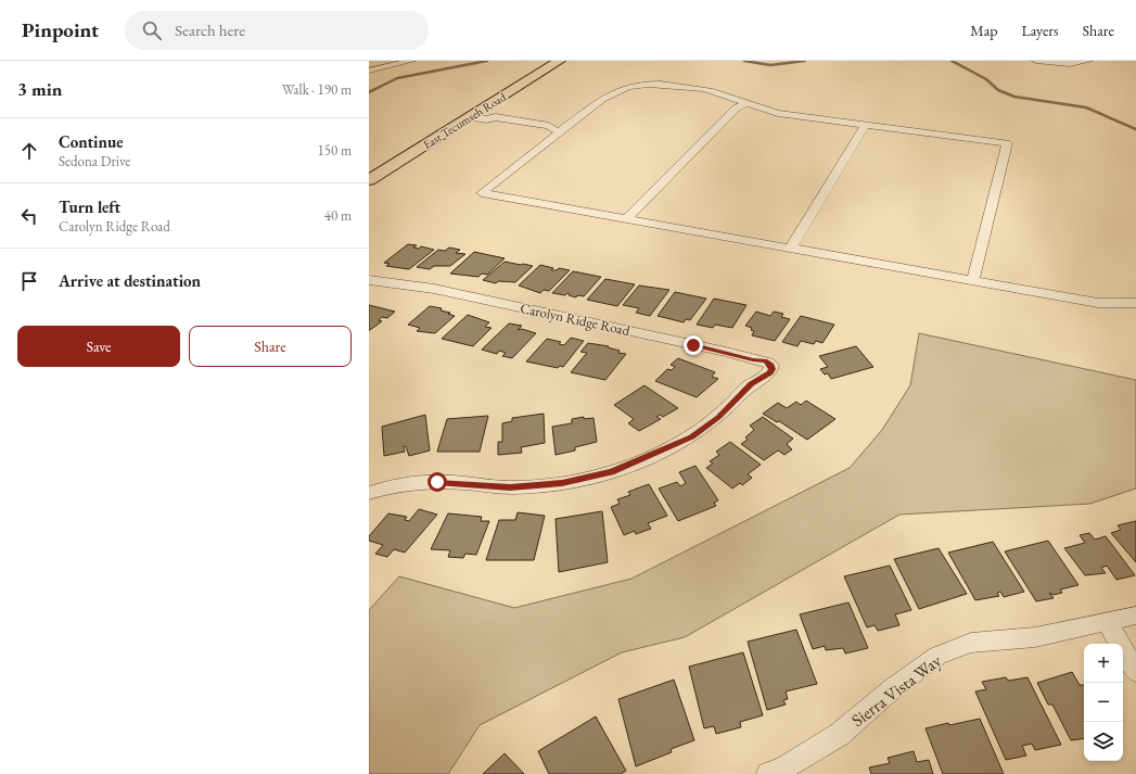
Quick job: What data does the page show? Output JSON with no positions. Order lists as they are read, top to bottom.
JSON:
{
  "streets": {
    "main road": ["East Tecumseh Road"],
    "street": ["Carolyn Ridge Road", "Sierra Vista Way"]
  },
  "page": {
    "header": "Pinpoint",
    "search": "Search here",
    "nav": ["Map", "Layers", "Share"],
    "heading": ["3 min", "Walk · 190 m"],
    "list": [
      ["Continue", "Sedona Drive", "150 m"],
      ["Turn left", "Carolyn Ridge Road", "40 m"],
      "Arrive at destination"
    ],
    "buttons": ["Save", "Share"],
    "map_buttons": ["+", "−"]
  }
}
